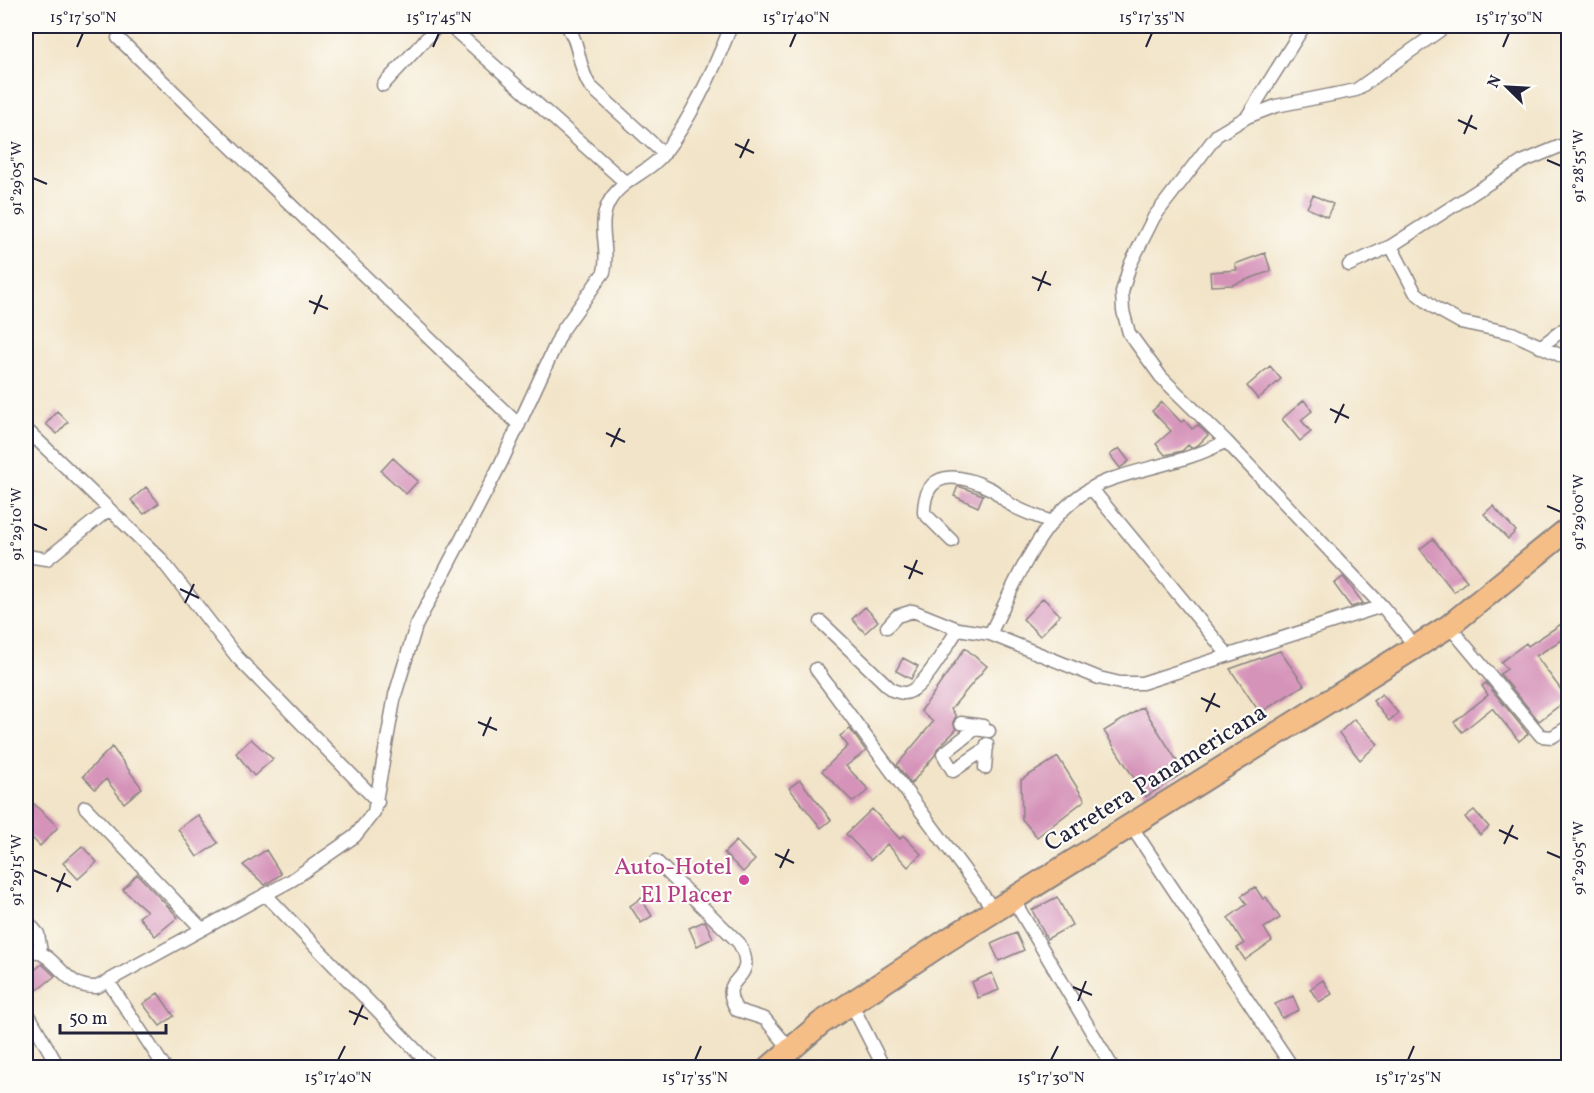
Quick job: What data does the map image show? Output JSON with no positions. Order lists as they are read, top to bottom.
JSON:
{
  "streets": {
    "highway": ["Carretera Panamericana"]
  },
  "places": ["Auto-Hotel El Placer"],
  "scale_bar": "50 m",
  "north": "top left",
  "coordinates": [
    "15°17'50\"N",
    "15°17'45\"N",
    "15°17'40\"N",
    "15°17'35\"N",
    "15°17'30\"N",
    "91°28'55\"W",
    "91°29'05\"W",
    "91°29'00\"W",
    "91°29'10\"W",
    "91°29'15\"W",
    "15°17'25\"N"
  ]
}
